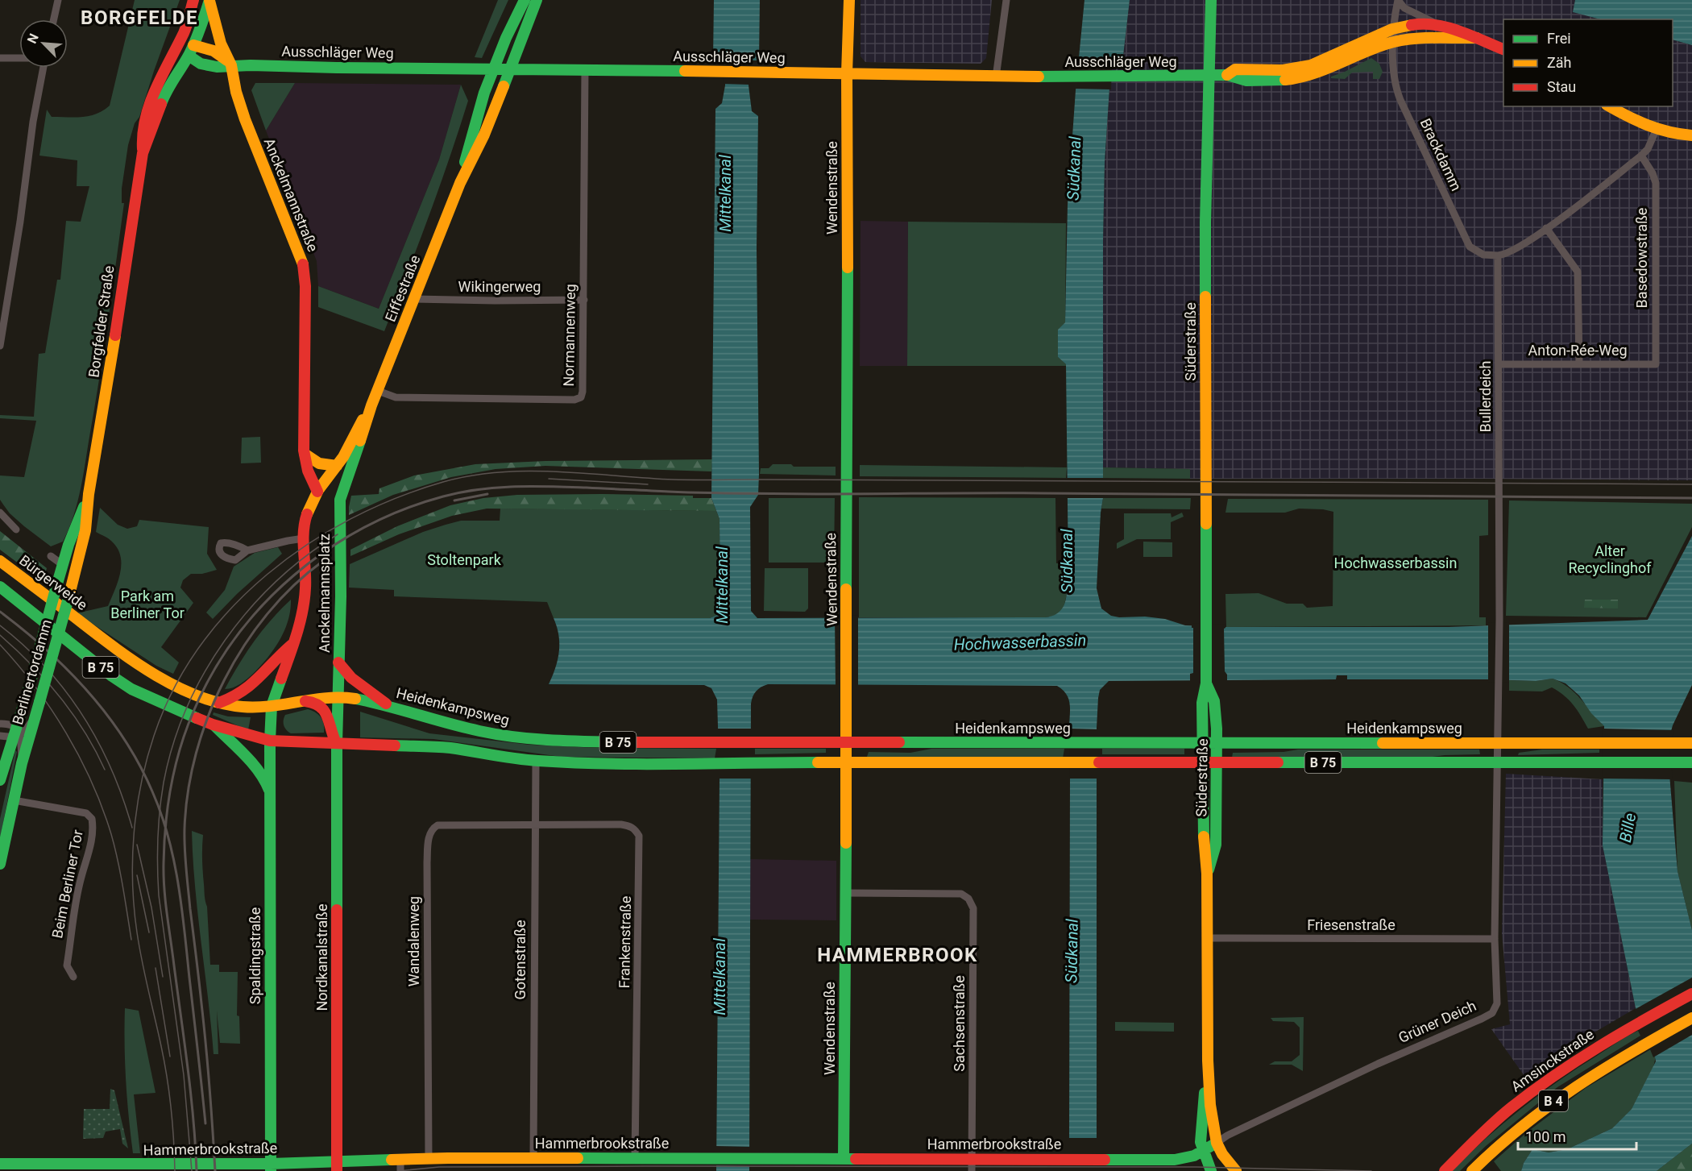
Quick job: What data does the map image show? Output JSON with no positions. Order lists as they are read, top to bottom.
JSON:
{
  "streets": {
    "main road": [
      "Ausschläger Weg",
      "Wendenstraße",
      "Anckelmannstraße",
      "Eiffestraße",
      "Borgfelder Straße",
      "Süderstraße",
      "Bürgerweide",
      "Anckelmannsplatz",
      "B 75",
      "Berlinertordamm",
      "Heidenkampsweg",
      "Spaldingstraße",
      "Nordkanalstraße",
      "Grüner Deich",
      "Amsinckstraße",
      "B 4",
      "Hammerbrookstraße"
    ],
    "street": [
      "Brackdamm",
      "Basedowstraße",
      "Wikingerweg",
      "Normannenweg",
      "Anton-Rée-Weg",
      "Bullerdeich",
      "Beim Berliner Tor",
      "Friesenstraße",
      "Wandalenweg",
      "Frankenstraße",
      "Gotenstraße",
      "Sachsenstraße"
    ]
  },
  "crossings": [
    ["Ausschläger Weg", "Brackdamm"],
    ["Ausschläger Weg", "Wendenstraße"],
    ["Ausschläger Weg", "Anckelmannstraße"],
    ["Ausschläger Weg", "Eiffestraße"],
    ["Ausschläger Weg", "Borgfelder Straße"],
    ["Ausschläger Weg", "Normannenweg"],
    ["Ausschläger Weg", "Süderstraße"],
    ["Brackdamm", "Bullerdeich"],
    ["Wendenstraße", "B 75"],
    ["Wendenstraße", "Heidenkampsweg"],
    ["Wendenstraße", "Sachsenstraße"],
    ["Wendenstraße", "Hammerbrookstraße"],
    ["Anckelmannstraße", "Eiffestraße"],
    ["Anckelmannstraße", "Borgfelder Straße"],
    ["Basedowstraße", "Anton-Rée-Weg"],
    ["Wikingerweg", "Eiffestraße"],
    ["Wikingerweg", "Normannenweg"],
    ["Eiffestraße", "Normannenweg"],
    ["Eiffestraße", "Anckelmannsplatz"],
    ["Borgfelder Straße", "Berlinertordamm"],
    ["Süderstraße", "B 75"],
    ["Süderstraße", "Heidenkampsweg"],
    ["Süderstraße", "Friesenstraße"],
    ["Süderstraße", "Grüner Deich"],
    ["Süderstraße", "Hammerbrookstraße"],
    ["Anton-Rée-Weg", "Bullerdeich"],
    ["Bullerdeich", "Heidenkampsweg"],
    ["Bullerdeich", "Grüner Deich"],
    ["Bürgerweide", "Anckelmannsplatz"],
    ["Bürgerweide", "B 75"],
    ["Anckelmannsplatz", "B 75"],
    ["Anckelmannsplatz", "Heidenkampsweg"],
    ["Anckelmannsplatz", "Spaldingstraße"],
    ["Anckelmannsplatz", "Nordkanalstraße"],
    ["B 75", "Heidenkampsweg"],
    ["B 75", "Spaldingstraße"],
    ["B 75", "Nordkanalstraße"],
    ["B 75", "Gotenstraße"],
    ["B 75", "Grüner Deich"],
    ["Berlinertordamm", "Beim Berliner Tor"],
    ["Heidenkampsweg", "Grüner Deich"],
    ["Friesenstraße", "Grüner Deich"],
    ["Wandalenweg", "Frankenstraße"],
    ["Wandalenweg", "Gotenstraße"],
    ["Wandalenweg", "Hammerbrookstraße"],
    ["Frankenstraße", "Gotenstraße"],
    ["Frankenstraße", "Hammerbrookstraße"],
    ["Spaldingstraße", "Hammerbrookstraße"],
    ["Nordkanalstraße", "Hammerbrookstraße"],
    ["Gotenstraße", "Hammerbrookstraße"],
    ["Grüner Deich", "Hammerbrookstraße"],
    ["Sachsenstraße", "Hammerbrookstraße"]
  ],
  "districts": ["BORGFELDE", "HAMMERBROOK"],
  "water": [
    "Südkanal",
    "Mittelkanal",
    "Hochwasserbassin",
    "Bille"
  ],
  "parks": [
    "Alter Recyclinghof",
    "Stoltenpark",
    "Hochwasserbassin",
    "Park am Berliner Tor"
  ],
  "legend": ["Frei", "Zäh", "Stau"],
  "scale_bar": "100 m",
  "north": "top left"
}
